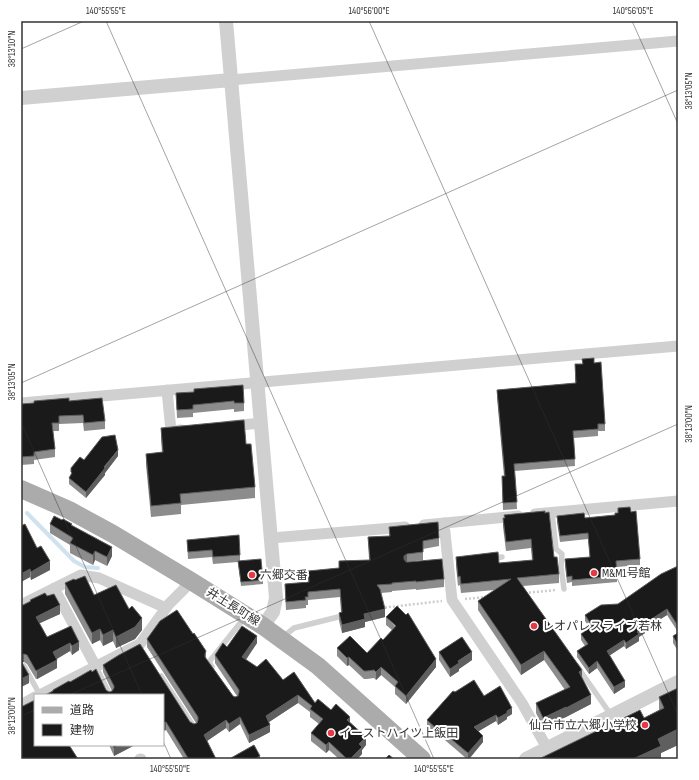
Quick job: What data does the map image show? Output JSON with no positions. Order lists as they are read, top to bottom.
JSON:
{
  "streets": {
    "main road": ["井土長町線"]
  },
  "places": [
    "M&M1号館",
    "六郷交番",
    "レオパレスライブ若林",
    "仙台市立六郷小学校",
    "イーストハイツ上飯田"
  ],
  "legend": ["道路", "建物"],
  "coordinates": [
    "140°55'55\"E",
    "140°56'00\"E",
    "140°56'05\"E",
    "38°13'10\"N",
    "38°13'05\"N",
    "38°13'00\"N",
    "140°55'50\"E"
  ]
}
